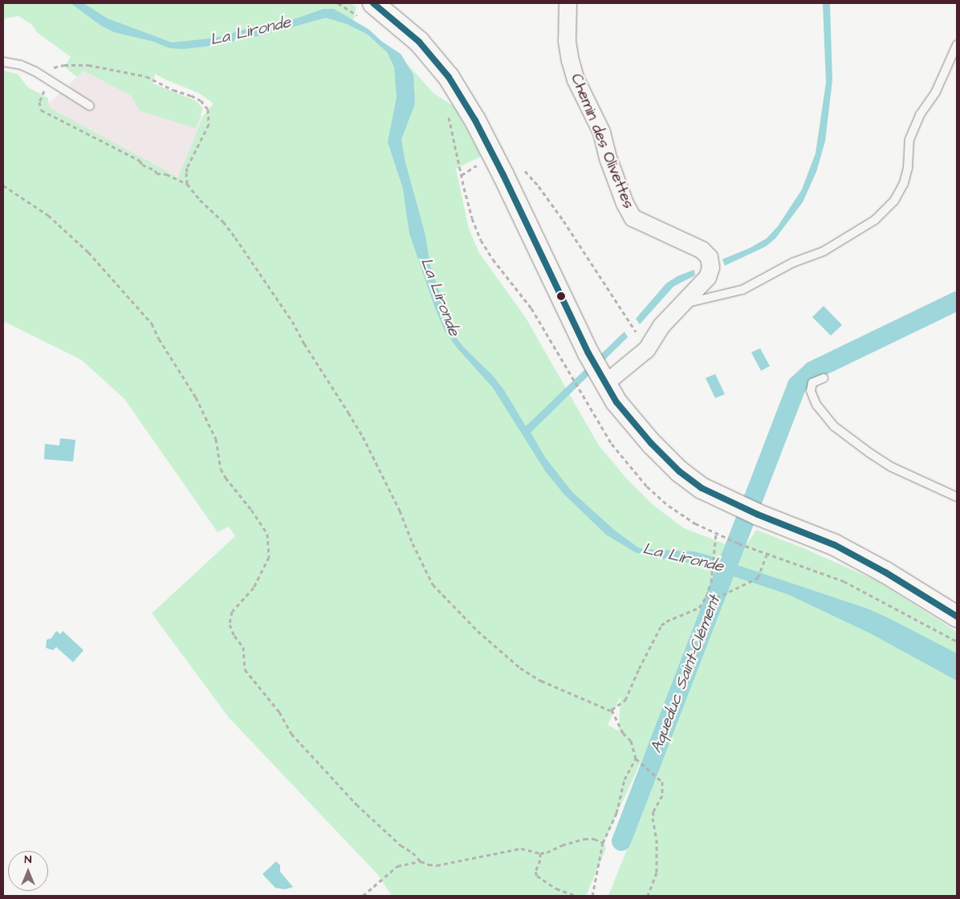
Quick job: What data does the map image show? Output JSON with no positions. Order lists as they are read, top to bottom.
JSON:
{
  "streets": {
    "street": ["Chemin des Olivettes"]
  },
  "water": ["La Lironde", "Aqueduc Saint-Clément"],
  "north": "top"
}
